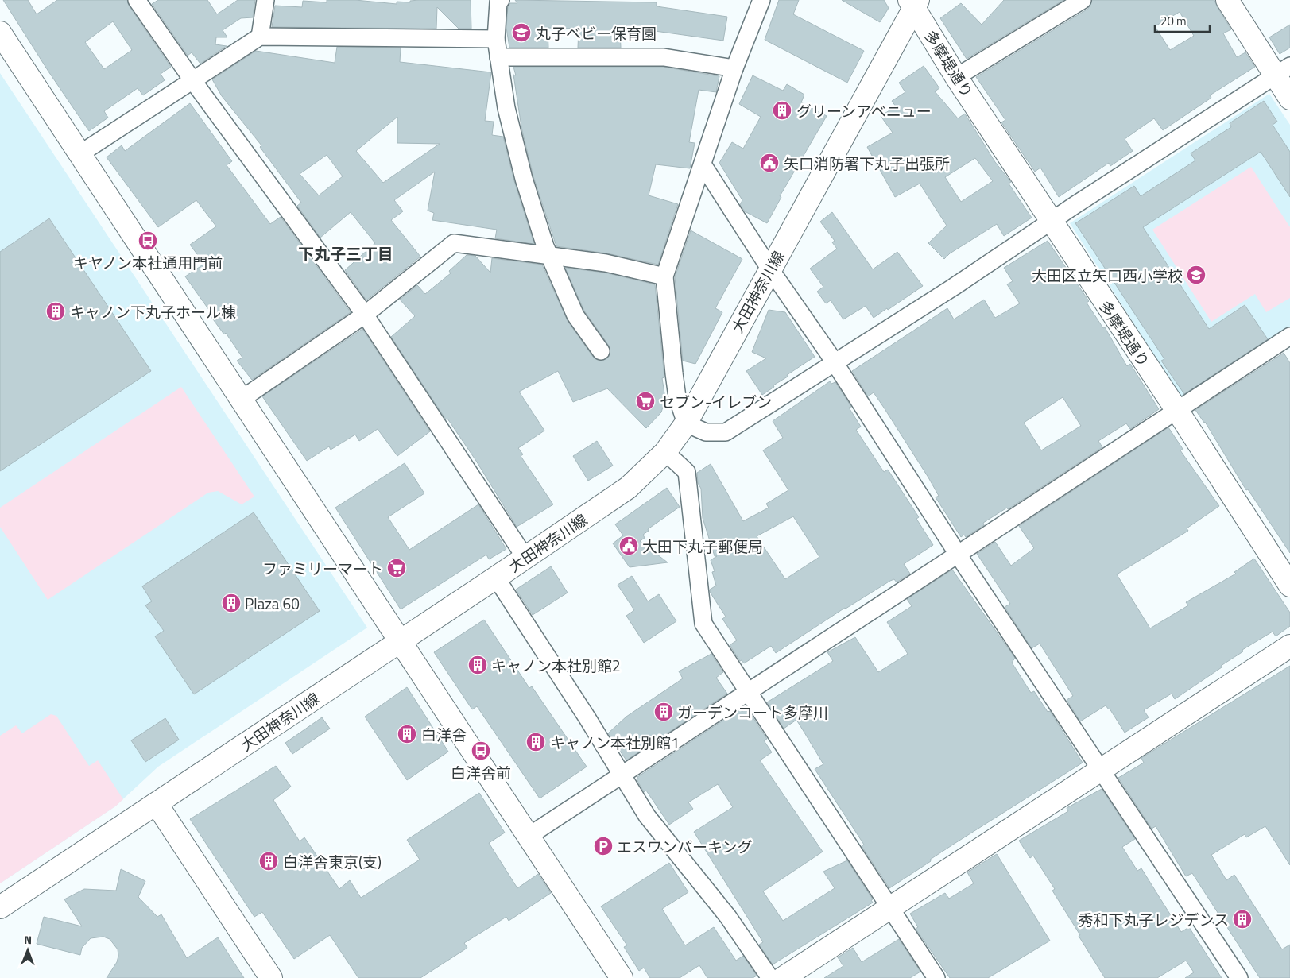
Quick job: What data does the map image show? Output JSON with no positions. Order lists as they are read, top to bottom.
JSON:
{
  "streets": {
    "street": ["多摩堤通り", "大田神奈川線"]
  },
  "crossings": [
    ["多摩堤通り", "大田神奈川線"]
  ],
  "districts": ["下丸子三丁目"],
  "places": {
    "school or university": ["丸子ベビー保育園", "大田区立矢口西小学校"],
    "building": [
      "グリーンアベニュー",
      "キャノン下丸子ホール棟",
      "Plaza 60",
      "キャノン本社別館2",
      "ガーデンコート多摩川",
      "白洋舎",
      "キャノン本社別館1",
      "白洋舎東京(支)",
      "秀和下丸子レジデンス"
    ],
    "public building": ["矢口消防署下丸子出張所", "大田下丸子郵便局"],
    "bus stop": ["キヤノン本社通用門前", "白洋舎前"],
    "supermarket": ["セブン-イレブン", "ファミリーマート"],
    "parking": ["エスワンパーキング"]
  },
  "scale_bar": "20 m",
  "north": "top"
}
